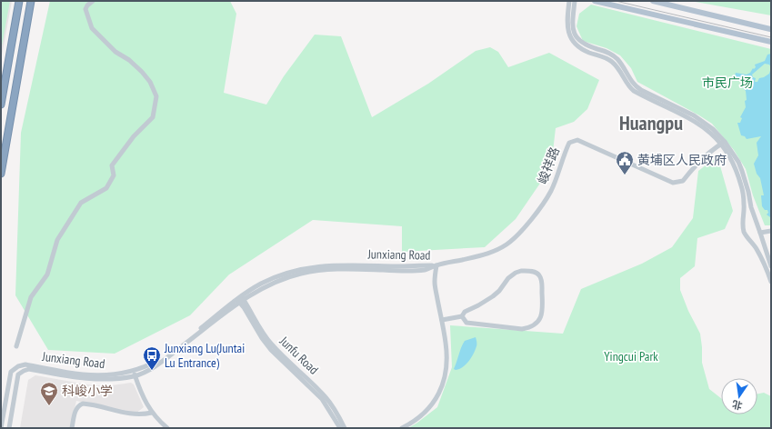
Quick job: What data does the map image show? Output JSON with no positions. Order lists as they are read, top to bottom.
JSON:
{
  "streets": {
    "street": ["峻祥路", "Junxiang Road", "Junfu Road"]
  },
  "crossings": [
    ["峻祥路", "Junxiang Road"],
    ["Junxiang Road", "Junfu Road"]
  ],
  "districts": ["Huangpu"],
  "parks": ["市民广场", "Yingcui Park"],
  "places": {
    "public building": ["黄埔区人民政府"],
    "bus stop": ["Junxiang Lu(Juntai Lu Entrance)"],
    "school or university": ["科峻小学"]
  },
  "north": "bottom"
}
